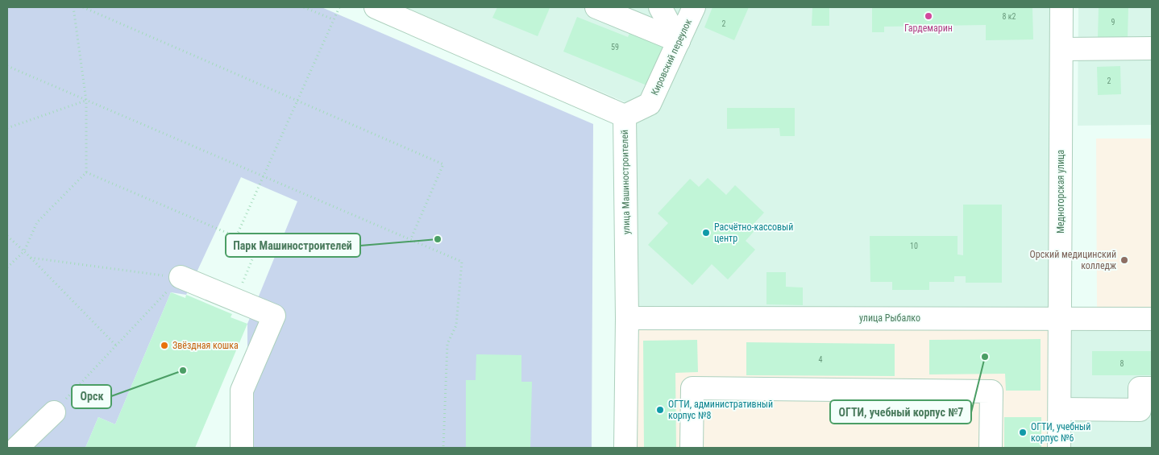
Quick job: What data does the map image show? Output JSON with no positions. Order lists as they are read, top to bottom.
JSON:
{
  "streets": {
    "street": [
      "Кировский переулок",
      "улица Машиностроителей",
      "Медногорская улица",
      "улица Рыбалко"
    ]
  },
  "crossings": [
    ["Кировский переулок", "улица Машиностроителей"],
    ["улица Машиностроителей", "улица Рыбалко"],
    ["Медногорская улица", "улица Рыбалко"]
  ],
  "places": [
    "Гардемарин",
    "Расчётно-кассовый центр",
    "Парк Машиностроителей",
    "Орский медицинский колледж",
    "Звёздная кошка",
    "ОГТИ, учебный корпус №7",
    "Орск",
    "ОГТИ, административный корпус №8",
    "ОГТИ, учебный корпус №6"
  ],
  "house_numbers": [
    "8 к2",
    "9",
    "2",
    "59",
    "2",
    "10",
    "4",
    "8"
  ]
}
